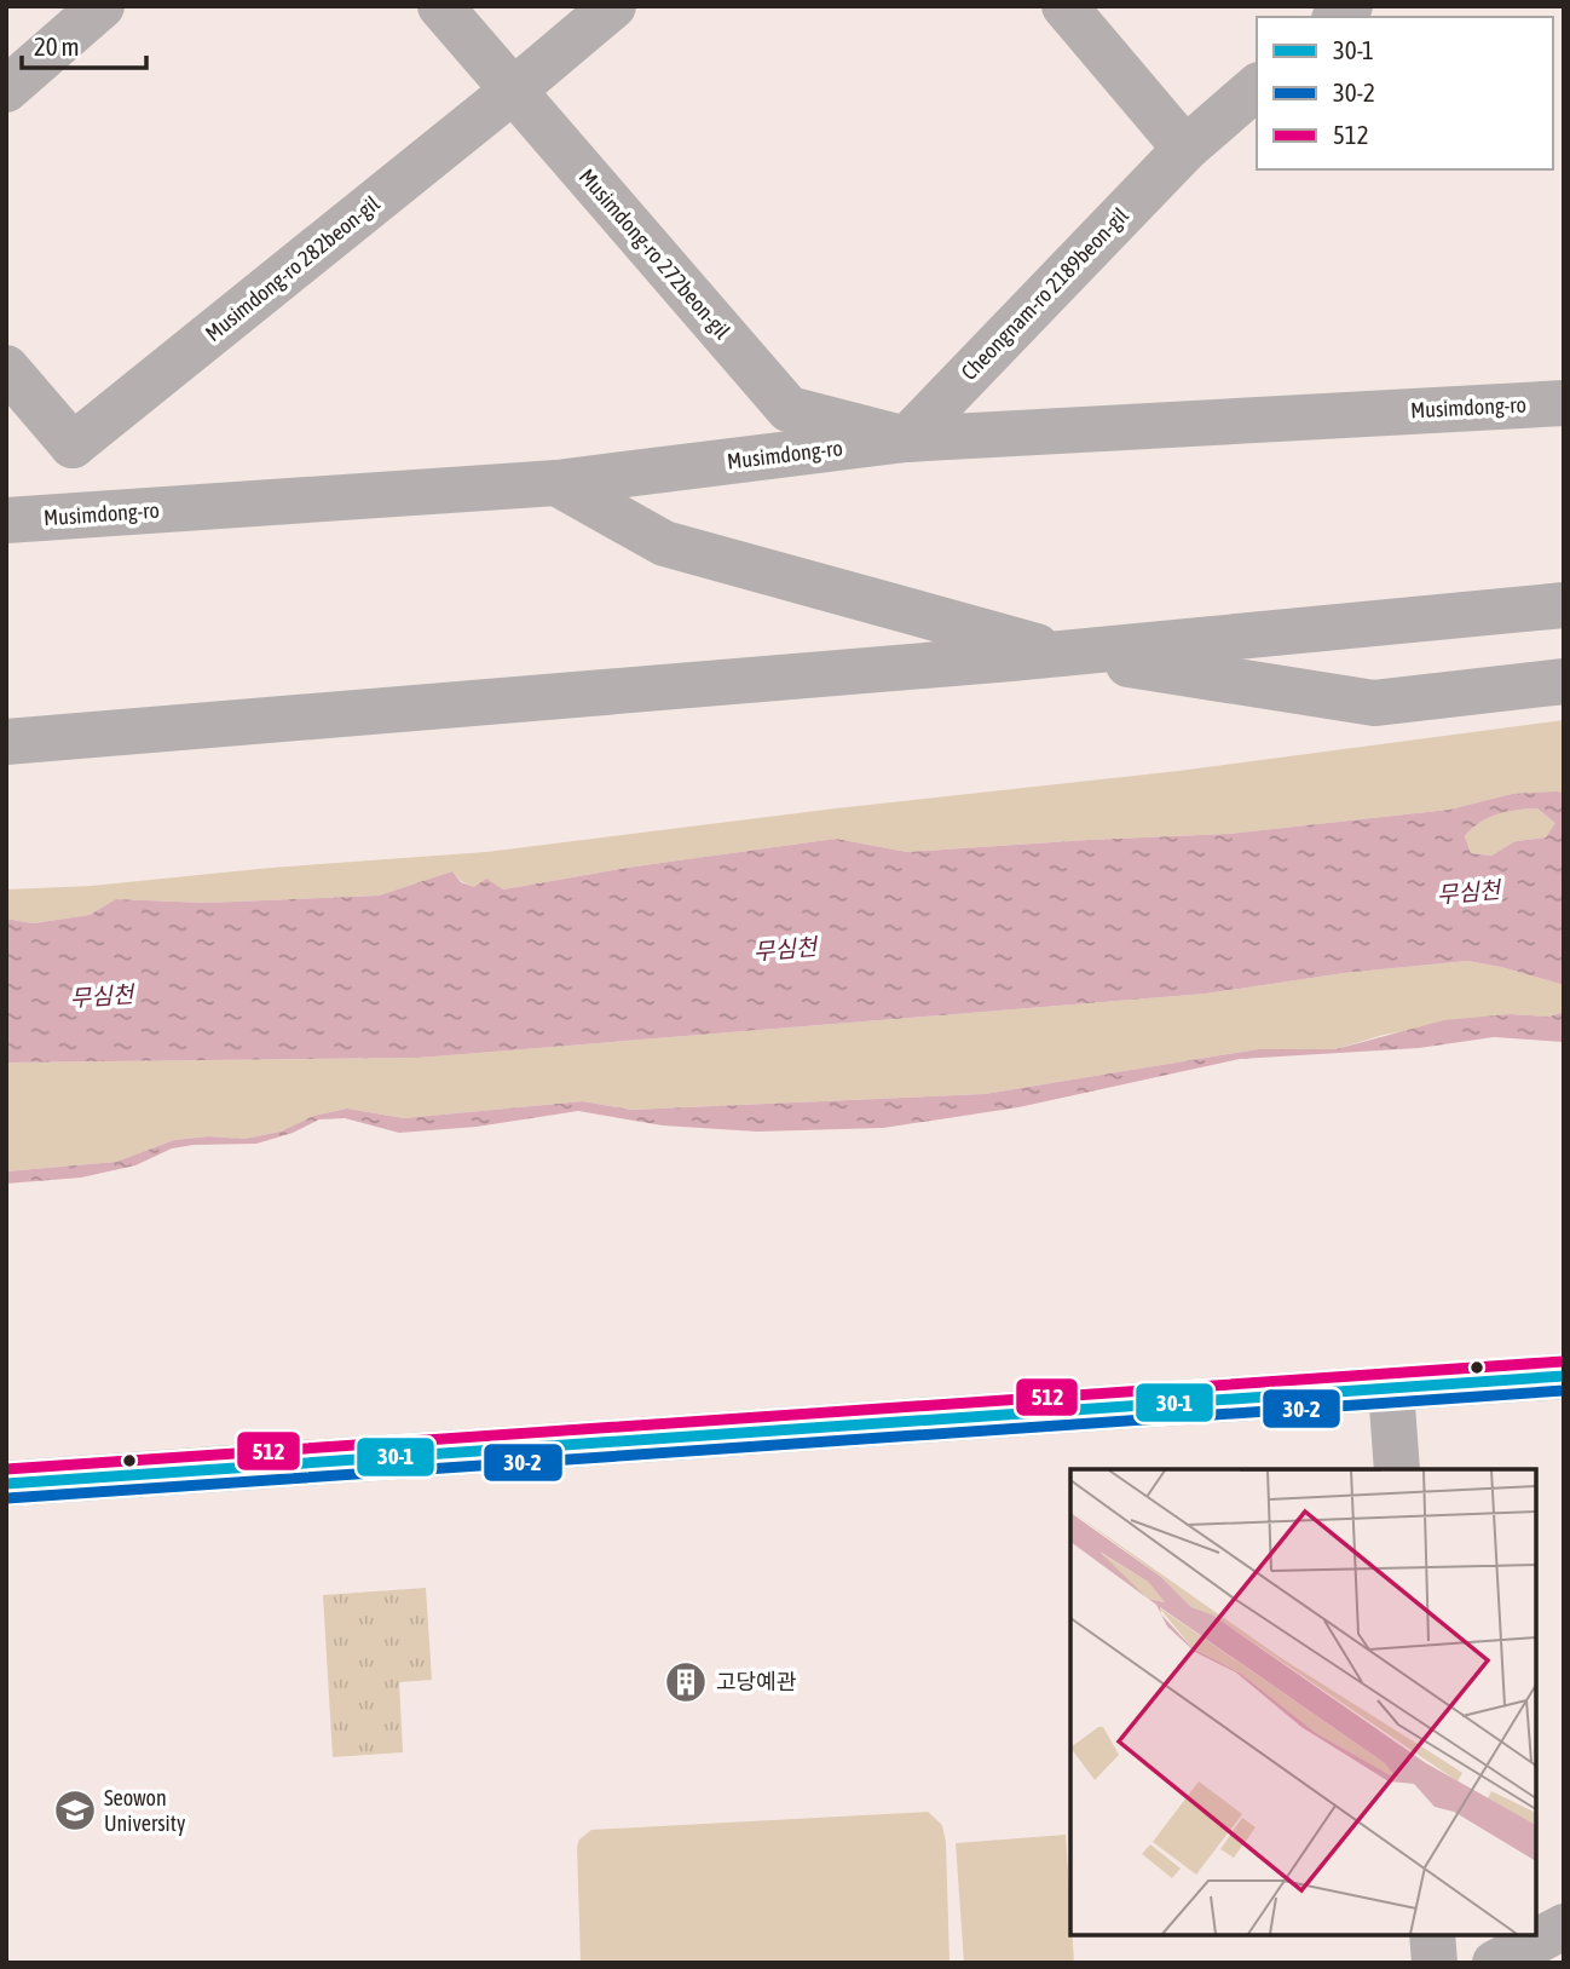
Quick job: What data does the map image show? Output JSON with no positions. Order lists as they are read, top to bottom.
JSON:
{
  "streets": {
    "street": [
      "Musimdong-ro 272beon-gil",
      "Musimdong-ro 282beon-gil",
      "Cheongnam-ro 2189beon-gil",
      "Musimdong-ro"
    ]
  },
  "crossings": [
    ["Musimdong-ro 272beon-gil", "Musimdong-ro 282beon-gil"],
    ["Musimdong-ro 272beon-gil", "Cheongnam-ro 2189beon-gil"],
    ["Musimdong-ro 272beon-gil", "Musimdong-ro"],
    ["Cheongnam-ro 2189beon-gil", "Musimdong-ro"]
  ],
  "water": ["무심천"],
  "places": {
    "building": ["고당예관"],
    "school or university": ["Seowon University"]
  },
  "lines": ["transit line 512", "transit line 30-1", "transit line 30-2"],
  "legend": ["30-1", "30-2", "512"],
  "scale_bar": "20 m"
}
